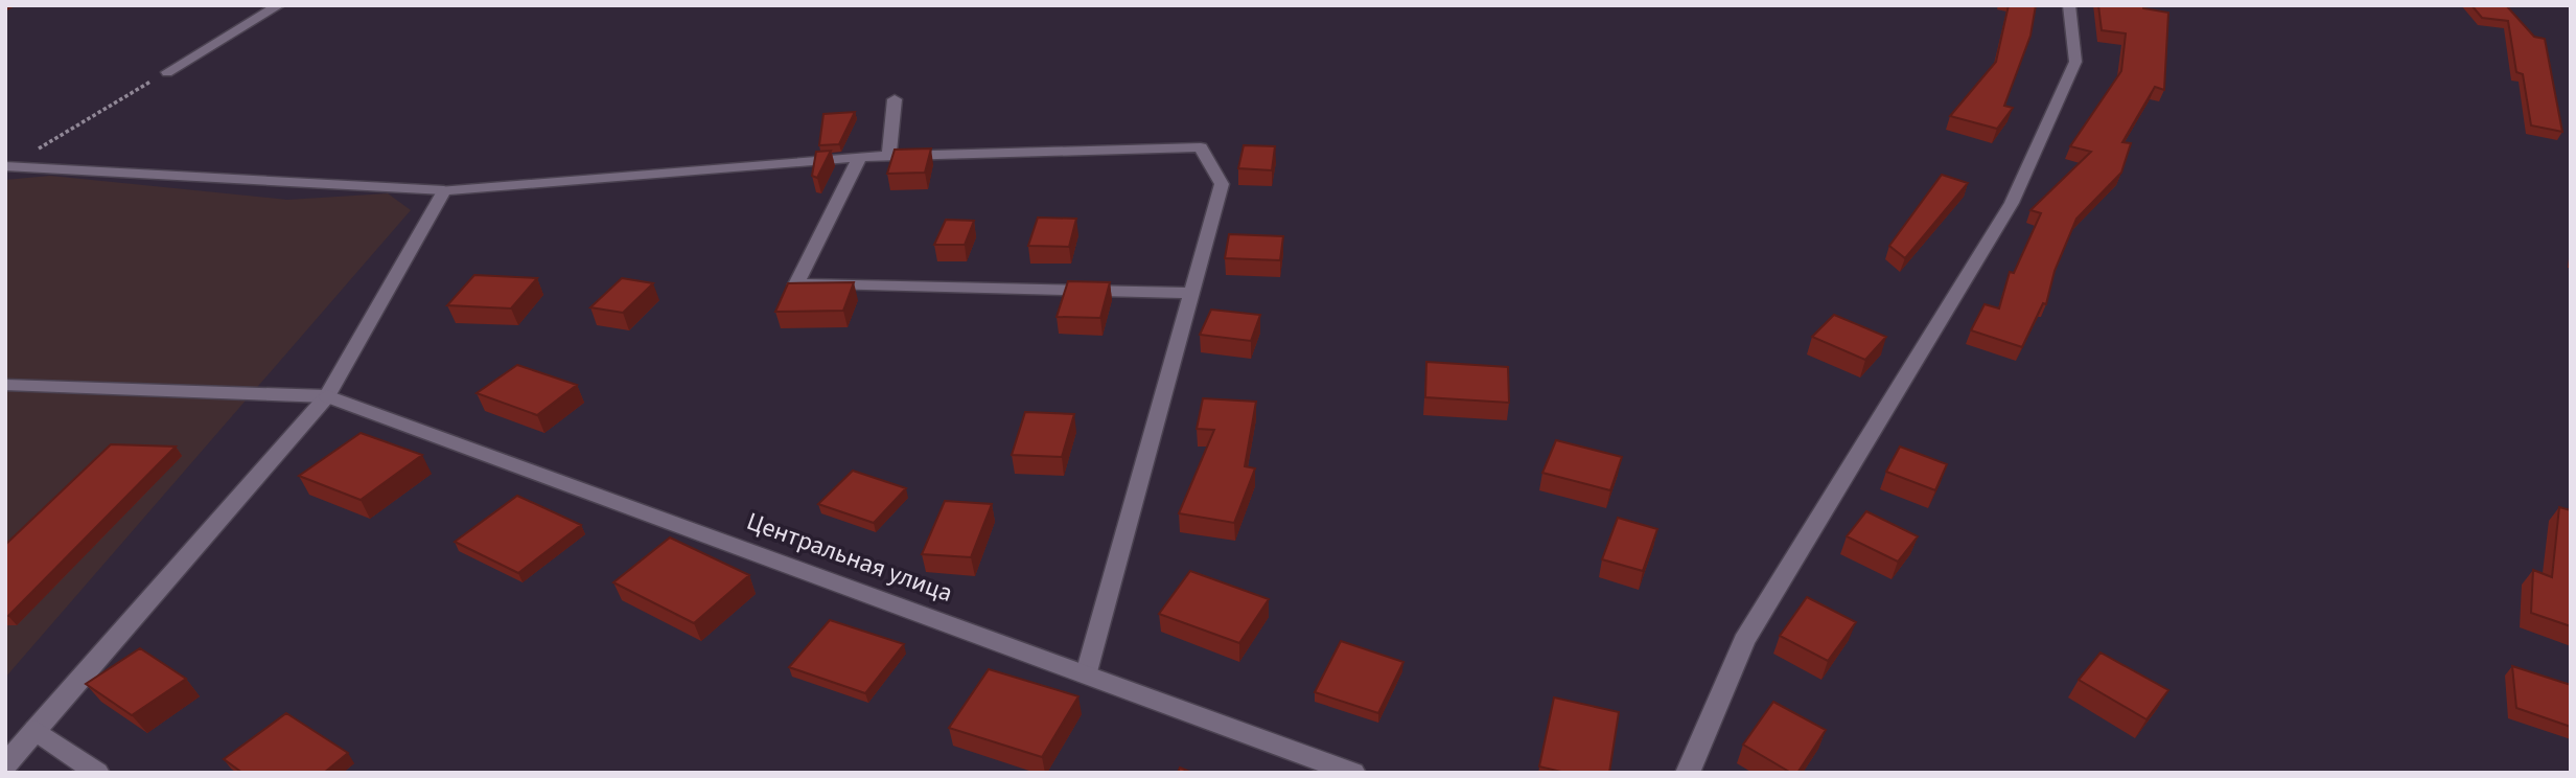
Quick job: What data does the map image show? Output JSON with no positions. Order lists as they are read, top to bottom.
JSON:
{
  "streets": {
    "street": ["Центральная улица"]
  }
}
